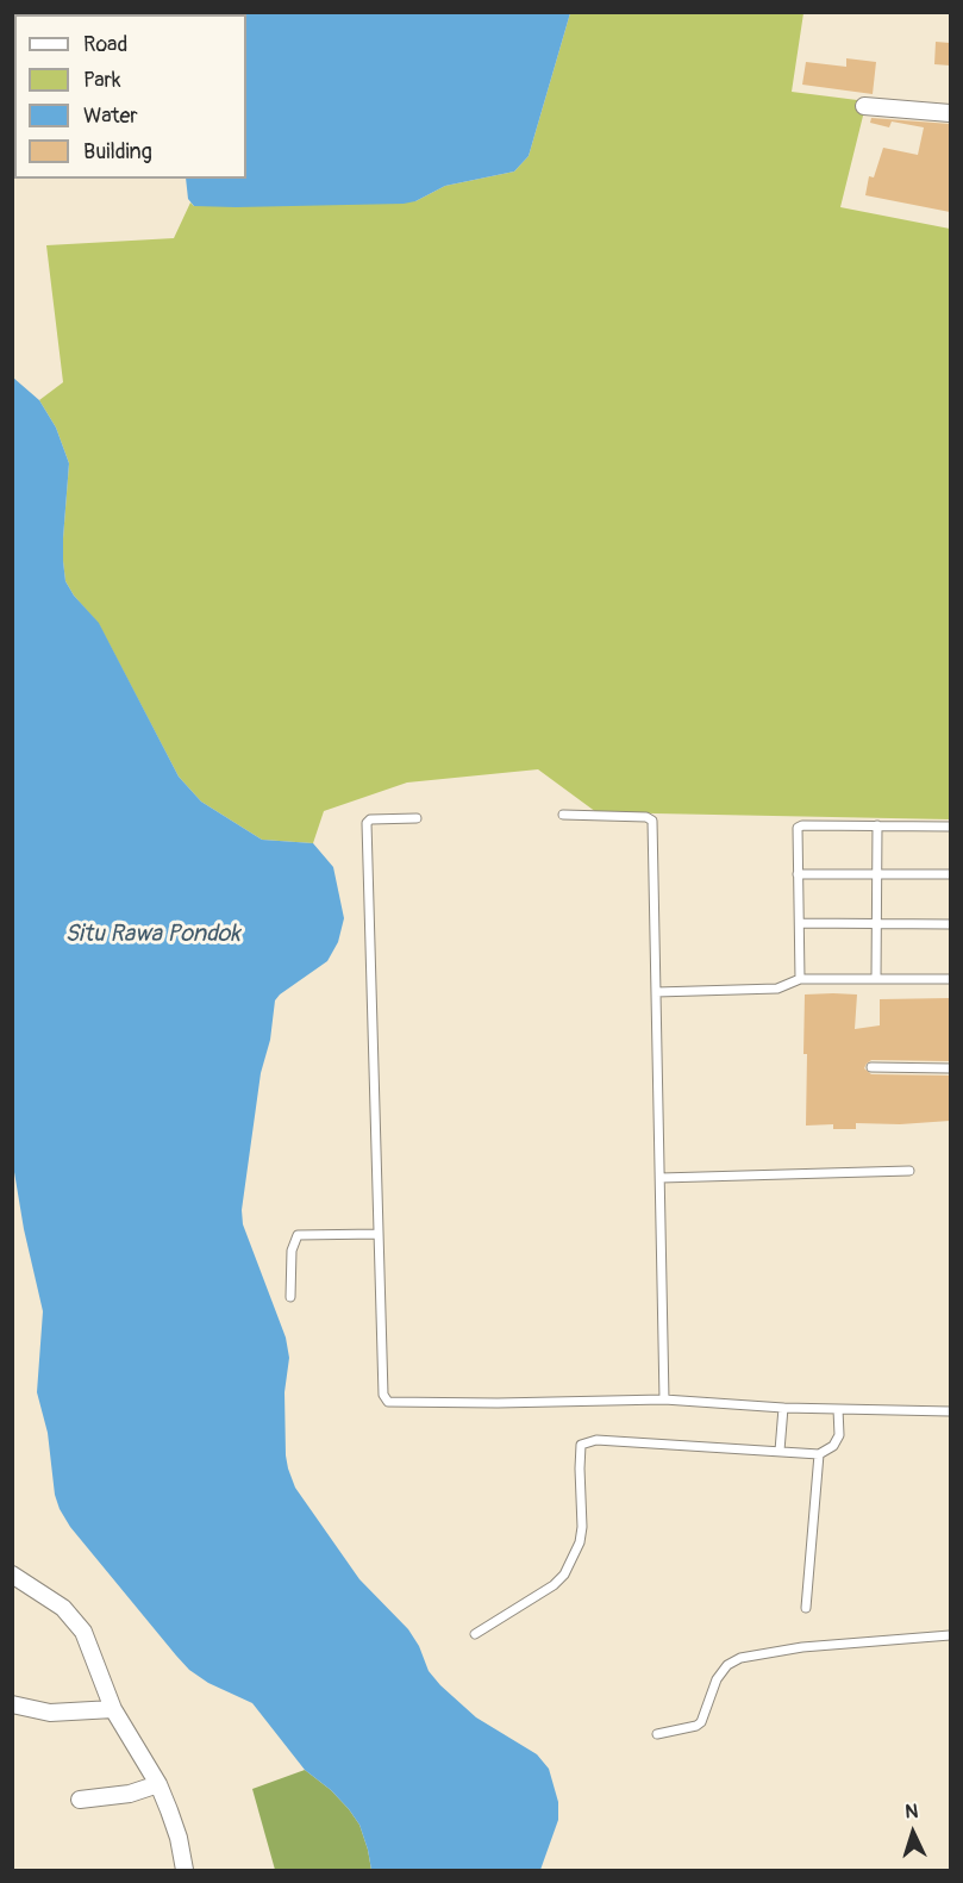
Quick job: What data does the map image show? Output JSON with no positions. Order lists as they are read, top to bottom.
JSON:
{
  "water": ["Situ Rawa Pondok"],
  "legend": [
    "Road",
    "Park",
    "Water",
    "Building"
  ],
  "north": "top"
}
